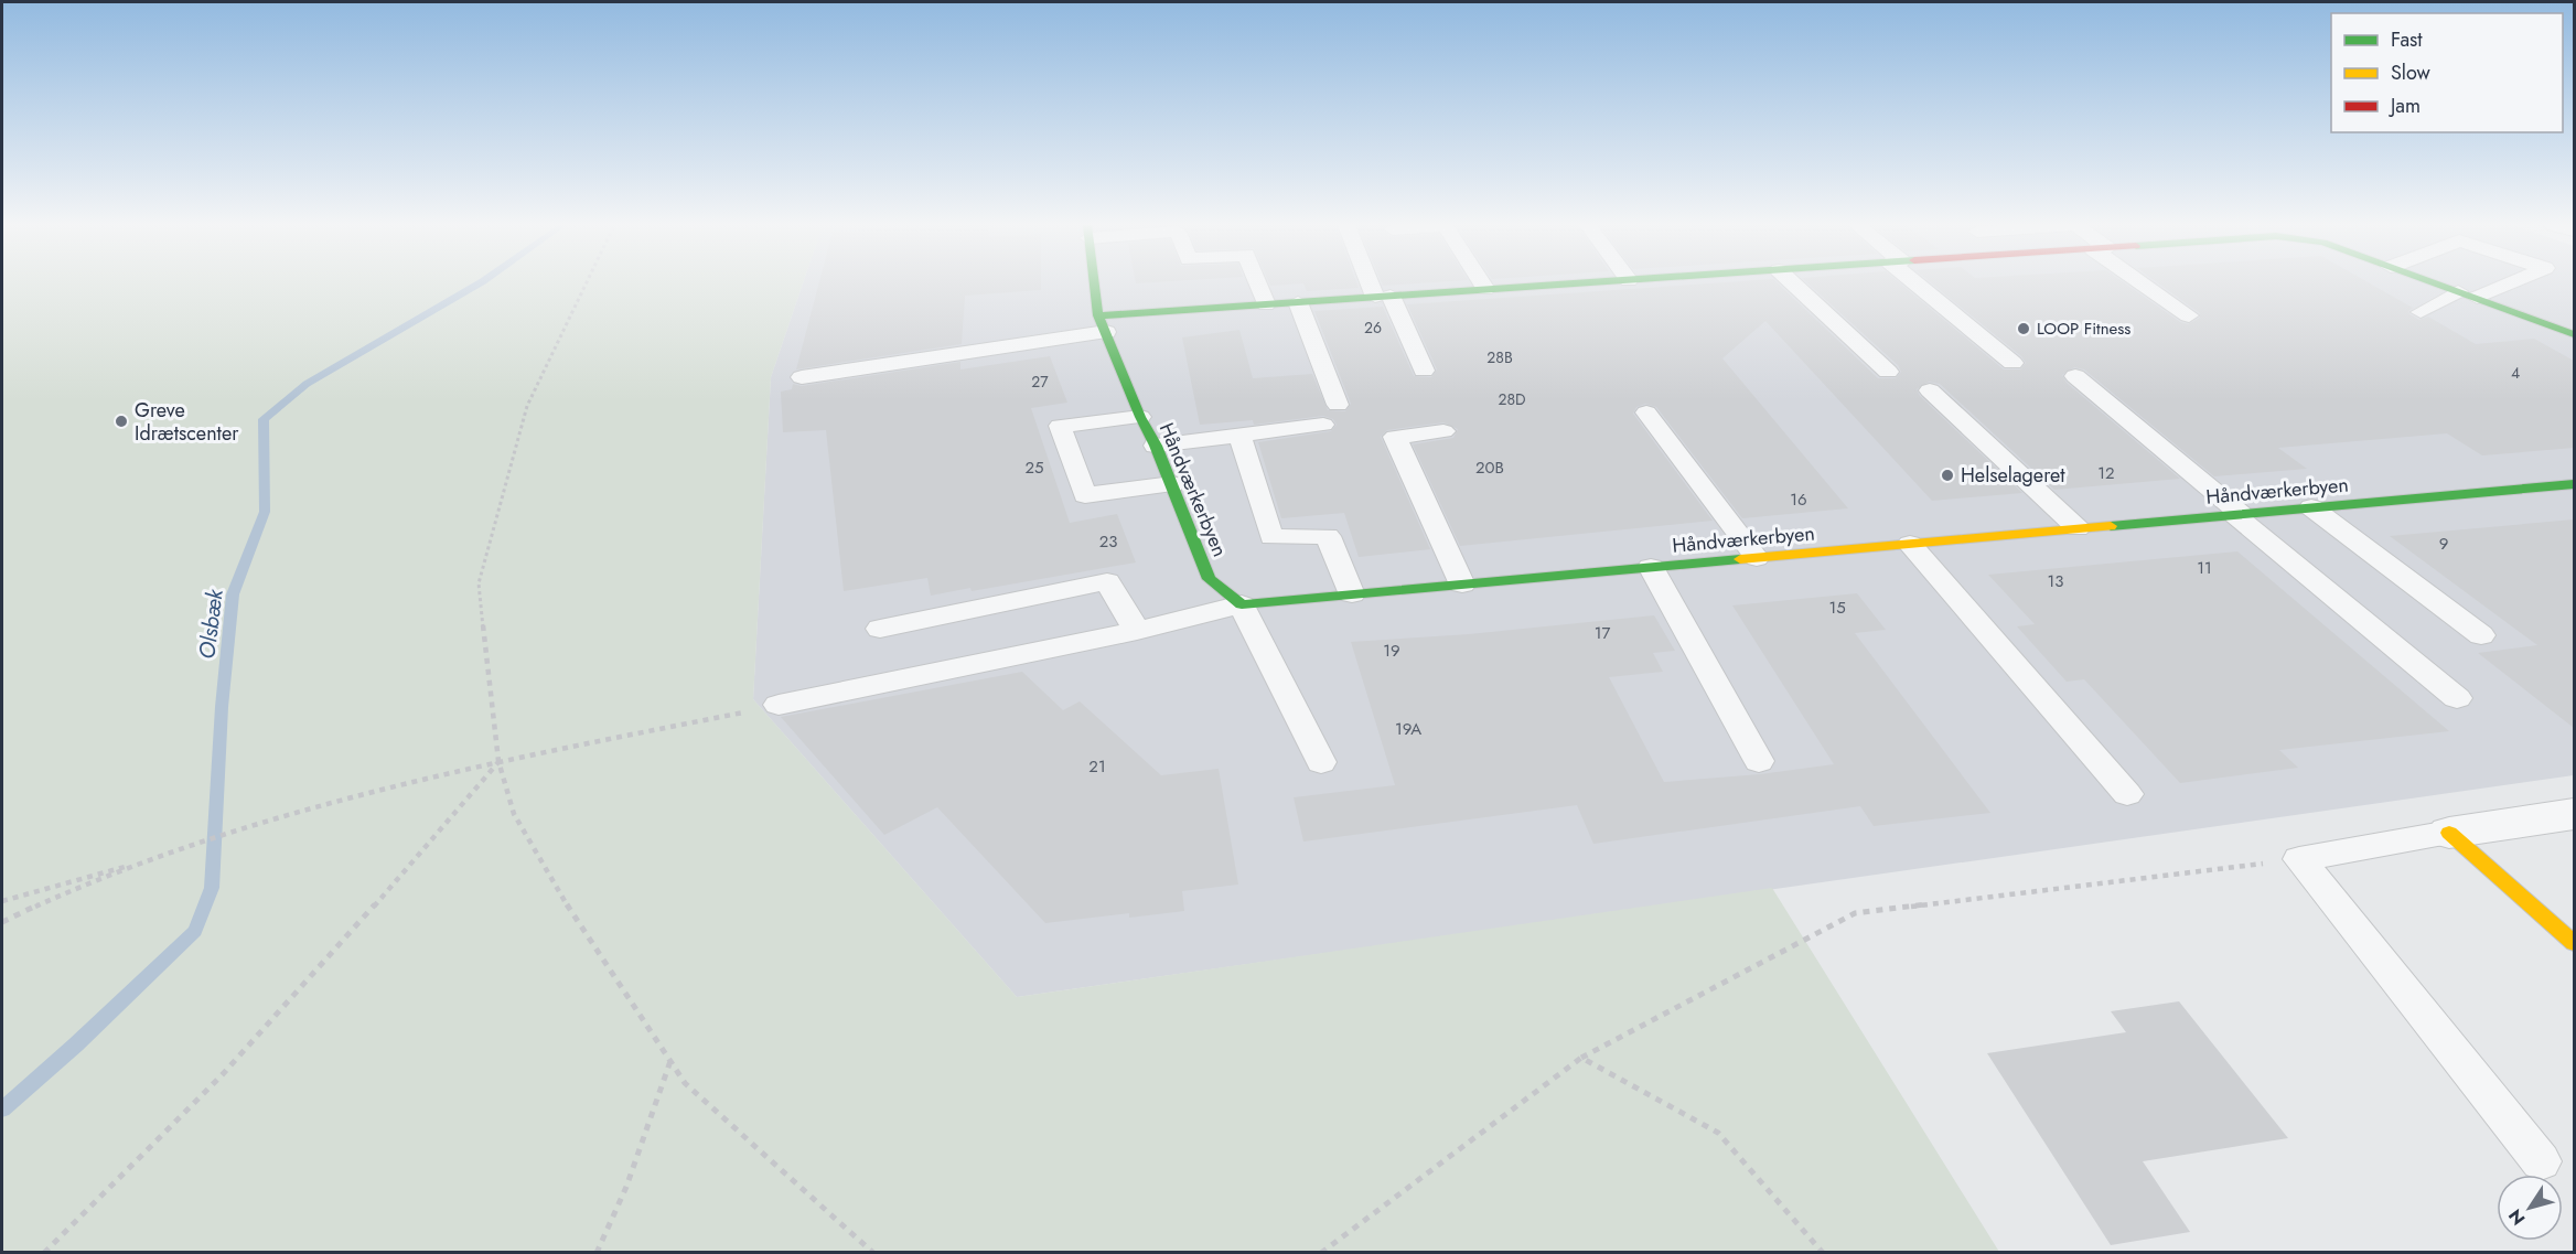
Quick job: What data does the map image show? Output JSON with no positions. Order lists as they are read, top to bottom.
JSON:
{
  "streets": {
    "street": ["Håndværkerbyen"]
  },
  "water": ["Olsbæk"],
  "places": ["LOOP Fitness", "Greve Idrætscenter", "Helselageret"],
  "house_numbers": [
    "26",
    "28B",
    "4",
    "27",
    "28D",
    "25",
    "20B",
    "12",
    "16",
    "23",
    "9",
    "11",
    "13",
    "15",
    "17",
    "19",
    "19A",
    "21"
  ],
  "legend": ["Fast", "Slow", "Jam"],
  "north": "bottom left"
}
